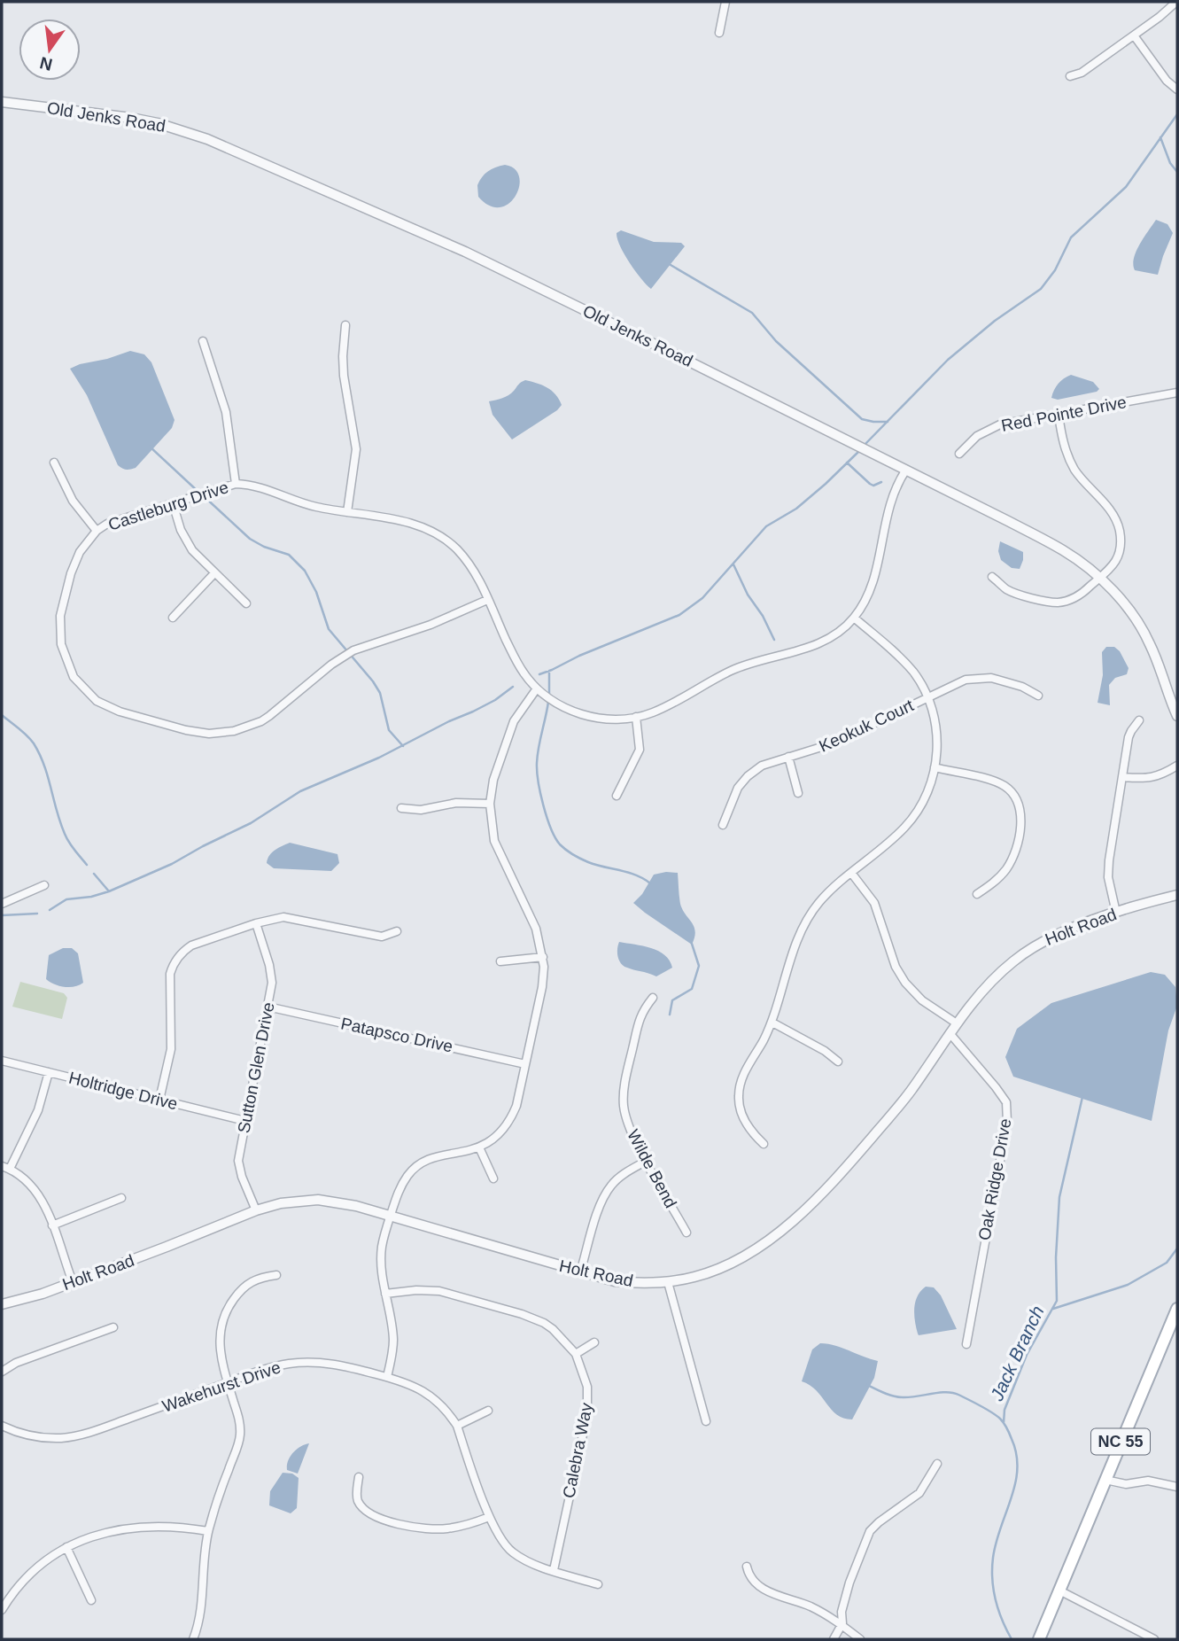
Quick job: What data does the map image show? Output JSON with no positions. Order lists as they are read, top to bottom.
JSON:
{
  "streets": {
    "main road": ["NC 55"],
    "street": [
      "Old Jenks Road",
      "Red Pointe Drive",
      "Castleburg Drive",
      "Keokuk Court",
      "Holt Road",
      "Patapsco Drive",
      "Sutton Glen Drive",
      "Holtridge Drive",
      "Wilde Bend",
      "Oak Ridge Drive",
      "Wakehurst Drive",
      "Calebra Way"
    ]
  },
  "crossings": [
    ["Old Jenks Road", "Castleburg Drive"],
    ["Holt Road", "Sutton Glen Drive"],
    ["Holt Road", "Oak Ridge Drive"],
    ["Patapsco Drive", "Sutton Glen Drive"],
    ["Sutton Glen Drive", "Holtridge Drive"],
    ["Wakehurst Drive", "Calebra Way"]
  ],
  "water": ["Jack Branch"],
  "north": "bottom"
}
